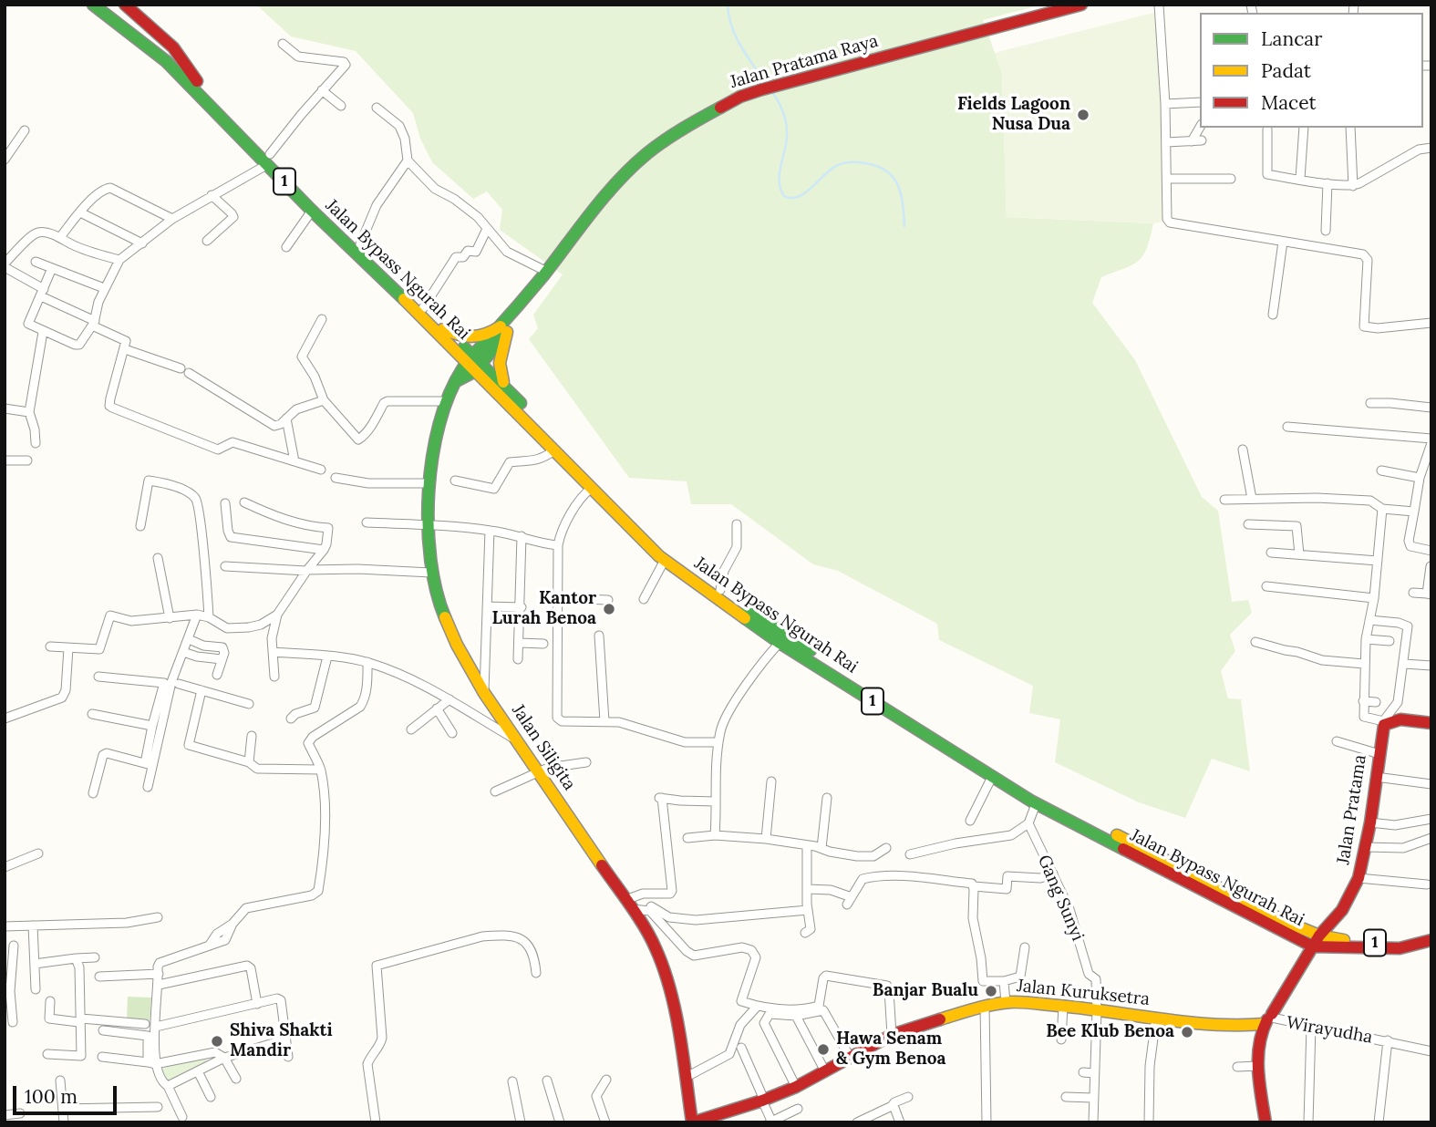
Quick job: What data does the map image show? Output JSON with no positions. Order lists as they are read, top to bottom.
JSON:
{
  "streets": {
    "main road": [
      "Jalan Pratama Raya",
      "1",
      "Jalan Bypass Ngurah Rai",
      "Jalan Siligita",
      "Jalan Pratama",
      "Jalan Kuruksetra"
    ],
    "street": ["Gang Sunyi", "Wirayudha"]
  },
  "crossings": [
    ["Jalan Pratama Raya", "Jalan Bypass Ngurah Rai"],
    ["Jalan Pratama Raya", "Jalan Siligita"],
    ["1", "Jalan Bypass Ngurah Rai"],
    ["1", "Jalan Pratama"],
    ["Jalan Bypass Ngurah Rai", "Jalan Siligita"],
    ["Jalan Bypass Ngurah Rai", "Jalan Pratama"],
    ["Jalan Siligita", "Jalan Kuruksetra"],
    ["Jalan Pratama", "Jalan Kuruksetra"],
    ["Jalan Pratama", "Wirayudha"],
    ["Gang Sunyi", "Jalan Kuruksetra"],
    ["Jalan Kuruksetra", "Wirayudha"]
  ],
  "places": [
    "Fields Lagoon Nusa Dua",
    "Kantor Lurah Benoa",
    "Banjar Bualu",
    "Bee Klub Benoa",
    "Shiva Shakti Mandir",
    "Hawa Senam & Gym Benoa"
  ],
  "legend": ["Lancar", "Padat", "Macet"],
  "scale_bar": "100 m"
}
